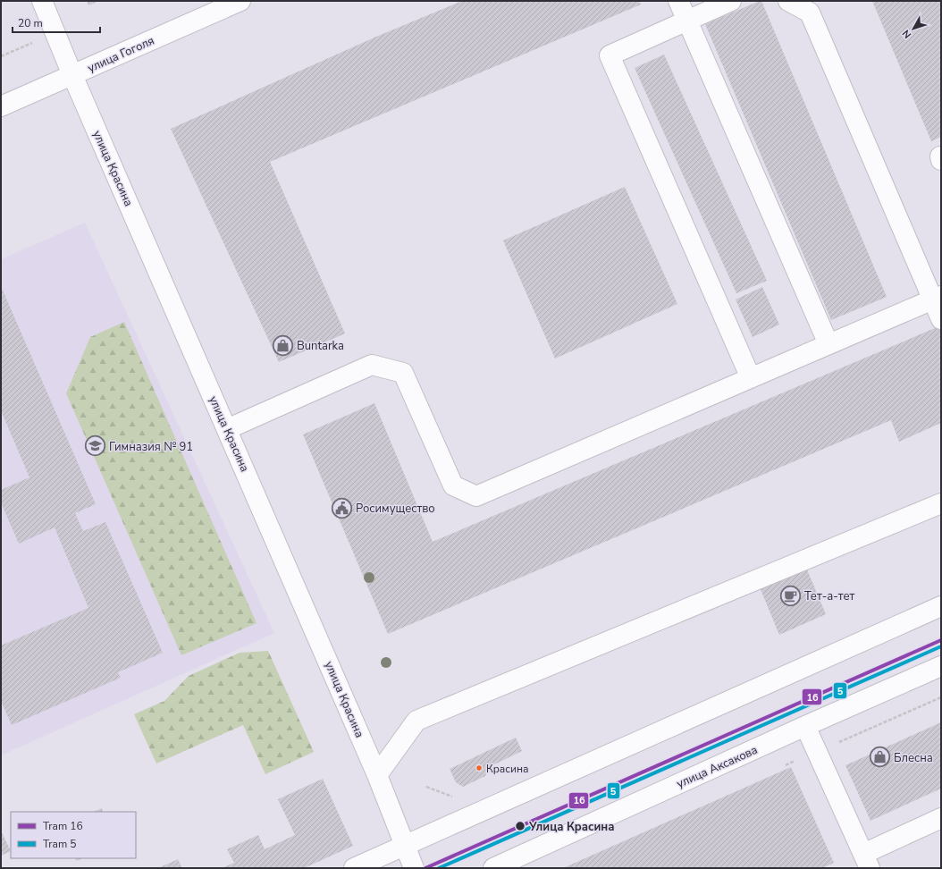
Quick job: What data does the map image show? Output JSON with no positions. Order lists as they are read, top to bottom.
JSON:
{
  "streets": {
    "street": ["улица Гоголя", "улица Красина", "улица Аксакова"]
  },
  "crossings": [
    ["улица Гоголя", "улица Красина"]
  ],
  "places": {
    "shop": ["Buntarka", "Блесна"],
    "school or university": ["Гимназия № 91"],
    "public building": ["Росимущество"],
    "cafe": ["Тет-а-тет"],
    "other": ["Красина", "Улица Красина"]
  },
  "lines": ["tram line 16", "tram line 5"],
  "legend": ["Tram 16", "Tram 5"],
  "scale_bar": "20 m",
  "north": "bottom left"
}
